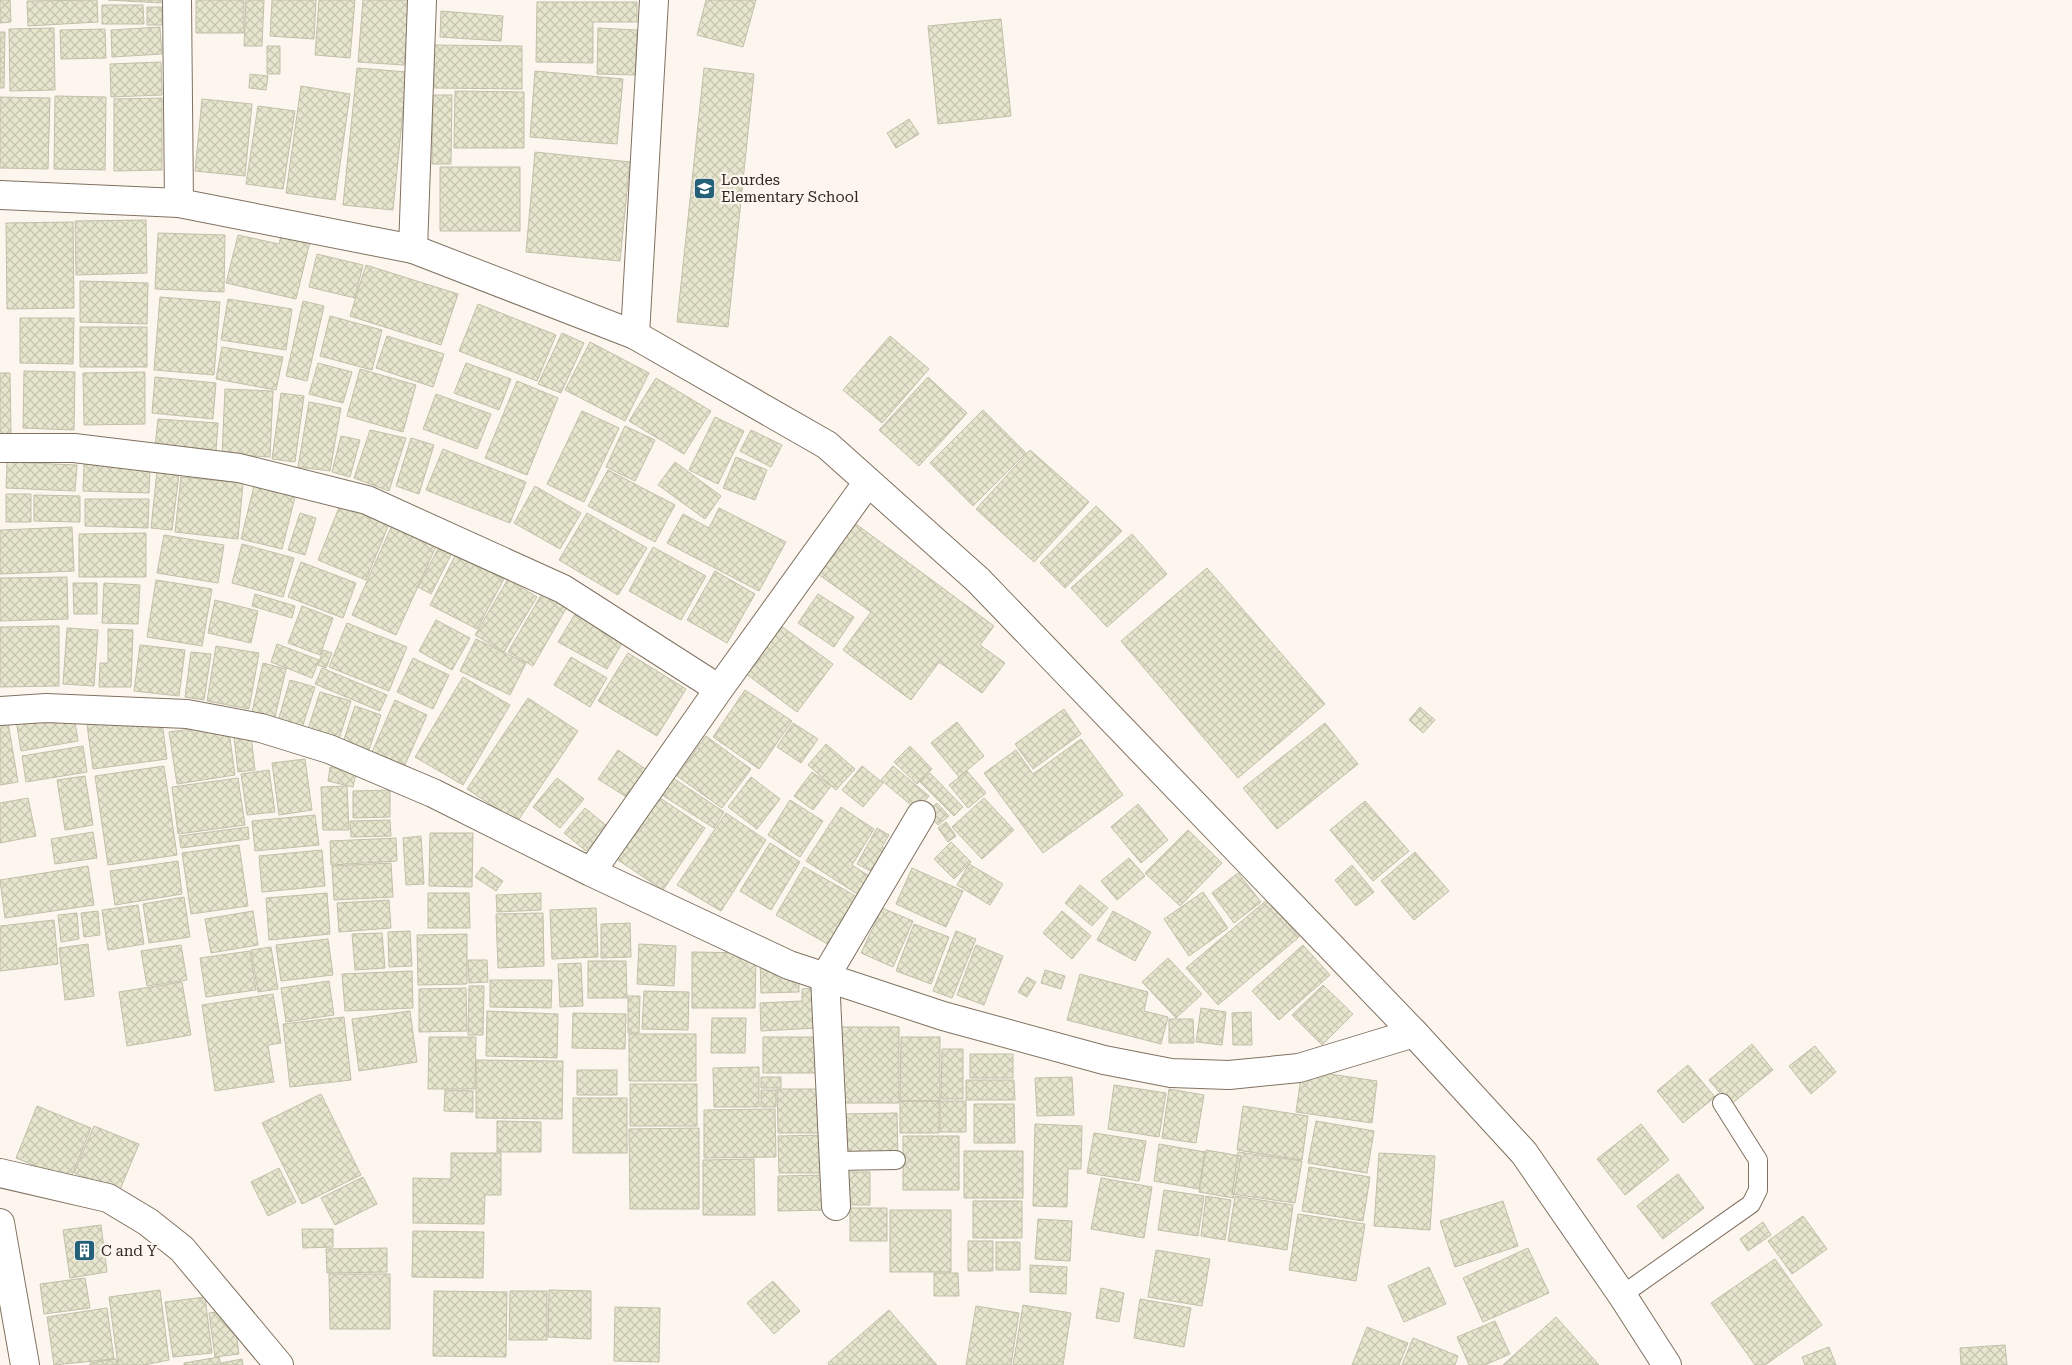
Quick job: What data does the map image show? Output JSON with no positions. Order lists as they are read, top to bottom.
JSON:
{
  "places": {
    "school or university": ["Lourdes Elementary School"],
    "building": ["C and Y"]
  }
}
